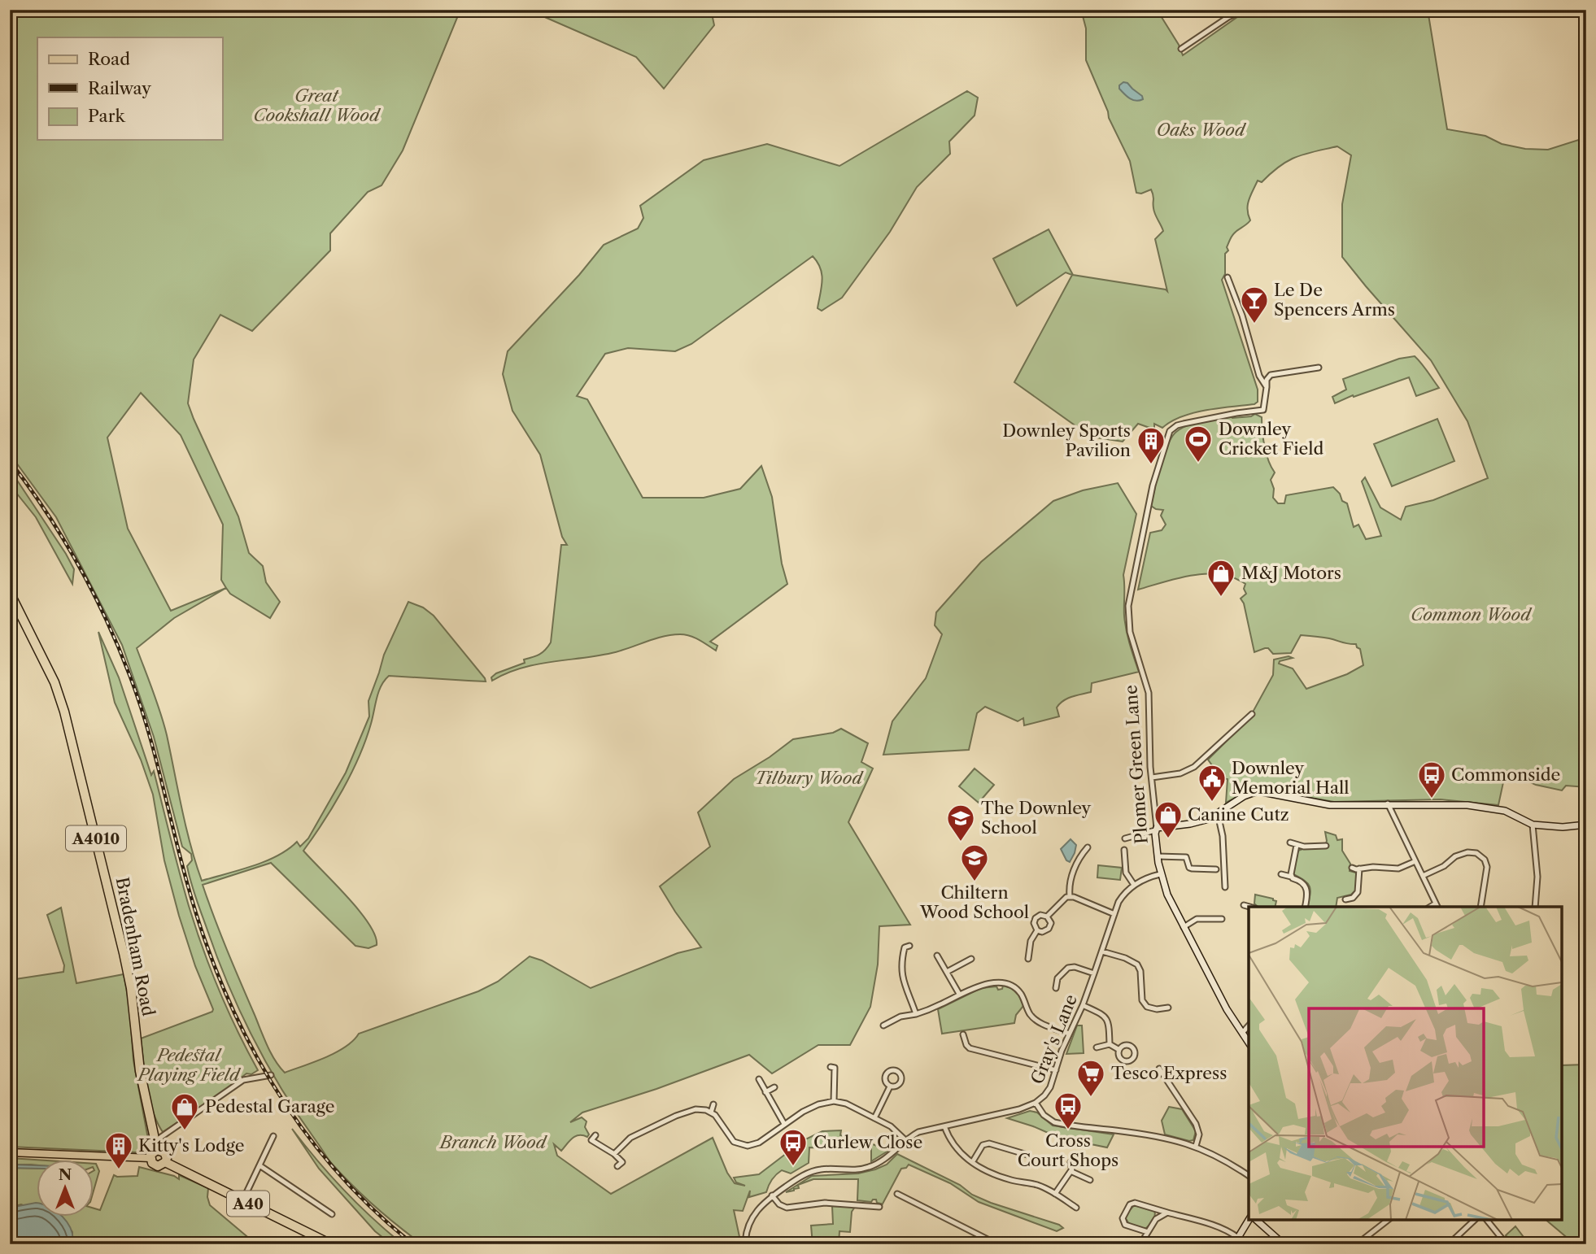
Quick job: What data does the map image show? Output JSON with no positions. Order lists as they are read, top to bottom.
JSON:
{
  "streets": {
    "highway": ["A4010", "Bradenham Road", "A40"],
    "street": ["Plomer Green Lane", "Gray's Lane"]
  },
  "crossings": [
    ["Bradenham Road", "A40"]
  ],
  "parks": [
    "Great Cookshall Wood",
    "Oaks Wood",
    "Common Wood",
    "Tilbury Wood",
    "Pedestal Playing Field",
    "Branch Wood"
  ],
  "places": {
    "bar": ["Le De Spencers Arms"],
    "sports": ["Downley Cricket Field"],
    "building": ["Downley Sports Pavilion", "Kitty's Lodge"],
    "shop": ["M&J Motors", "Canine Cutz", "Pedestal Garage"],
    "bus stop": ["Commonside", "Cross Court Shops", "Curlew Close"],
    "public building": ["Downley Memorial Hall"],
    "school or university": ["The Downley School", "Chiltern Wood School"],
    "supermarket": ["Tesco Express"]
  },
  "legend": ["Road", "Railway", "Park"],
  "north": "top"
}
